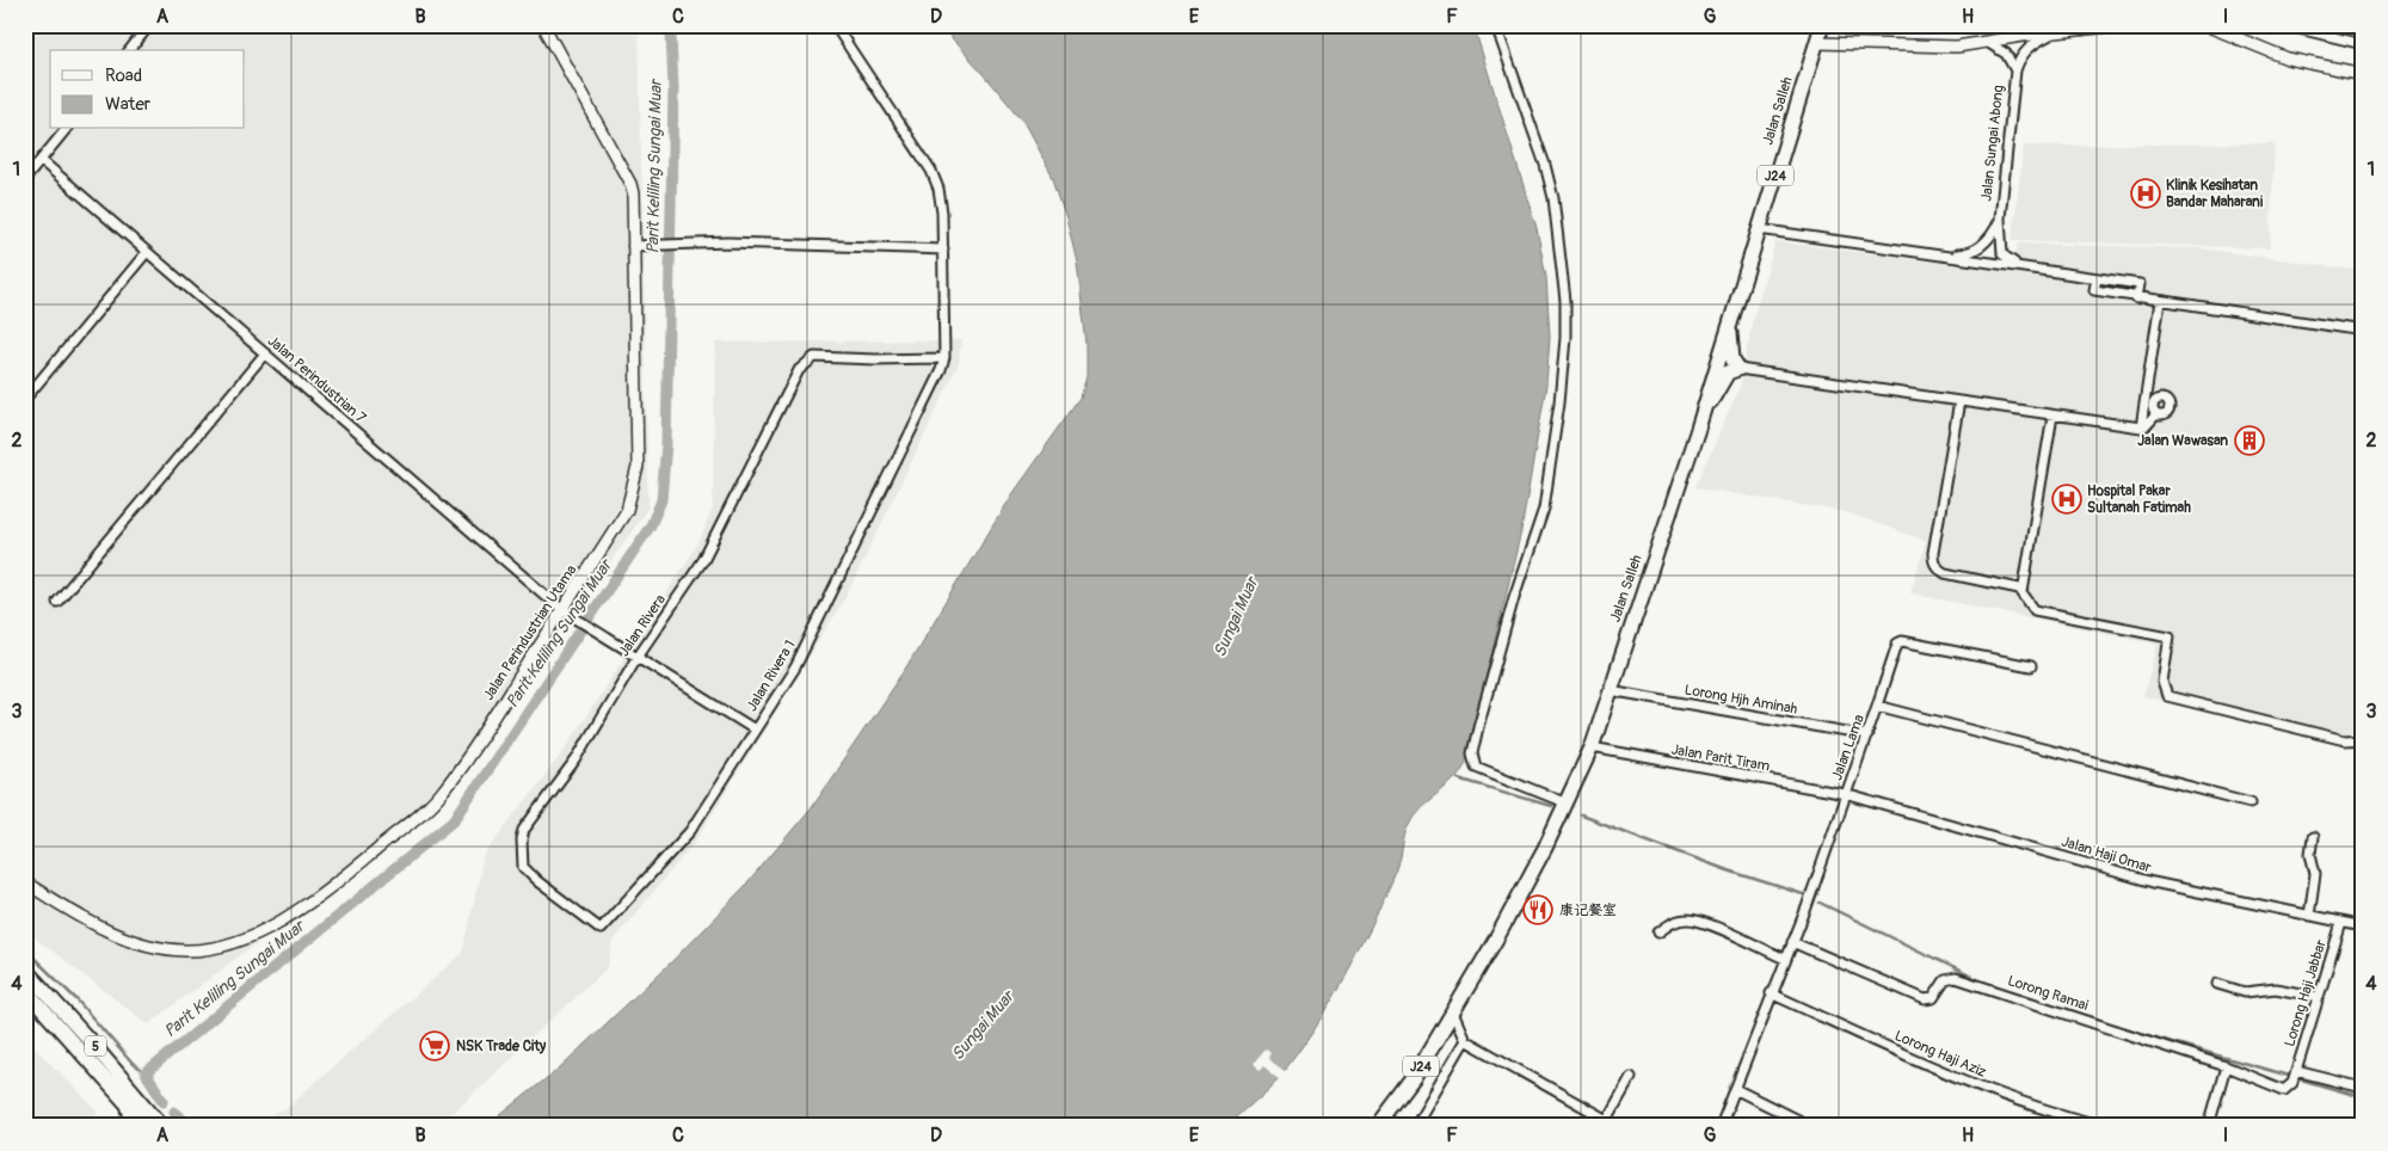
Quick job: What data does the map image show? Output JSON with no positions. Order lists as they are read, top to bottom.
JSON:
{
  "streets": {
    "main road": ["Jalan Salleh", "J24", "5"],
    "street": [
      "Jalan Sungai Abong",
      "Jalan Perindustrian 7",
      "Jalan Rivera",
      "Jalan Perindustrian Utama",
      "Jalan Rivera 1",
      "Lorong Hjh Aminah",
      "Jalan Lama",
      "Jalan Parit Tiram",
      "Jalan Haji Omar",
      "Lorong Ramai",
      "Lorong Haji Jabbar",
      "Lorong Haji Aziz"
    ]
  },
  "crossings": [
    ["Jalan Salleh", "Lorong Hjh Aminah"],
    ["Jalan Salleh", "Jalan Parit Tiram"],
    ["Jalan Perindustrian 7", "Jalan Rivera"],
    ["Jalan Perindustrian 7", "Jalan Perindustrian Utama"],
    ["Jalan Perindustrian 7", "Jalan Rivera 1"],
    ["Jalan Rivera", "Jalan Rivera 1"],
    ["Lorong Hjh Aminah", "Jalan Lama"],
    ["Jalan Lama", "Jalan Parit Tiram"],
    ["Jalan Lama", "Jalan Haji Omar"],
    ["Jalan Lama", "Lorong Ramai"],
    ["Jalan Lama", "Lorong Haji Aziz"],
    ["Jalan Parit Tiram", "Jalan Haji Omar"],
    ["Jalan Haji Omar", "Lorong Haji Jabbar"],
    ["Lorong Ramai", "Lorong Haji Jabbar"]
  ],
  "water": ["Parit Keliling Sungai Muar", "Sungai Muar"],
  "places": {
    "hospital": ["Klinik Kesihatan Bandar Maharani", "Hospital Pakar Sultanah Fatimah"],
    "building": ["Jalan Wawasan"],
    "restaurant": ["康记餐室"],
    "supermarket": ["NSK Trade City"]
  },
  "legend": ["Road", "Water"],
  "grid": {
    "columns": [
      "A",
      "B",
      "C",
      "D",
      "E",
      "F",
      "G",
      "H",
      "I"
    ],
    "rows": [
      "1",
      "2",
      "3",
      "4"
    ]
  }
}
